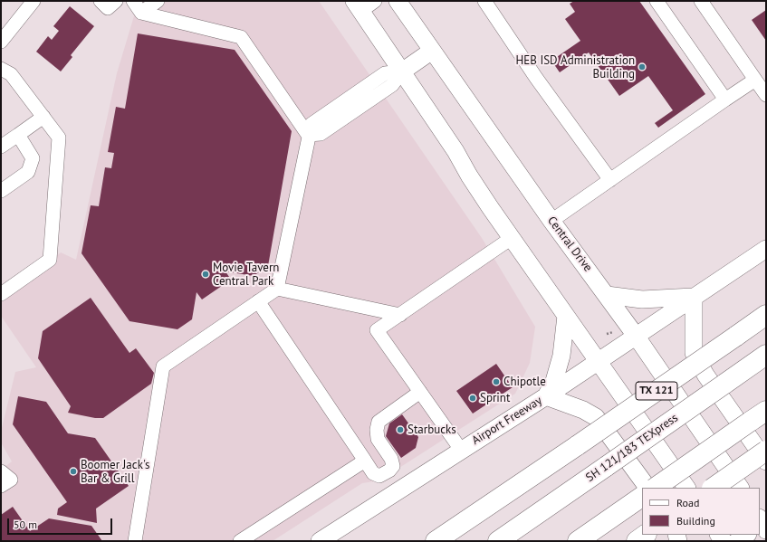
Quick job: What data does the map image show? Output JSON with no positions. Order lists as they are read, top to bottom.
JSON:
{
  "streets": {
    "highway": ["TX 121", "SH 121/183 TEXpress"],
    "main road": ["Central Drive", "Airport Freeway"]
  },
  "crossings": [
    ["Central Drive", "Airport Freeway"]
  ],
  "places": [
    "HEB ISD Administration Building",
    "Movie Tavern Central Park",
    "Chipotle",
    "Sprint",
    "Starbucks",
    "Boomer Jack's Bar & Grill"
  ],
  "legend": ["Road", "Building"],
  "scale_bar": "50 m"
}
